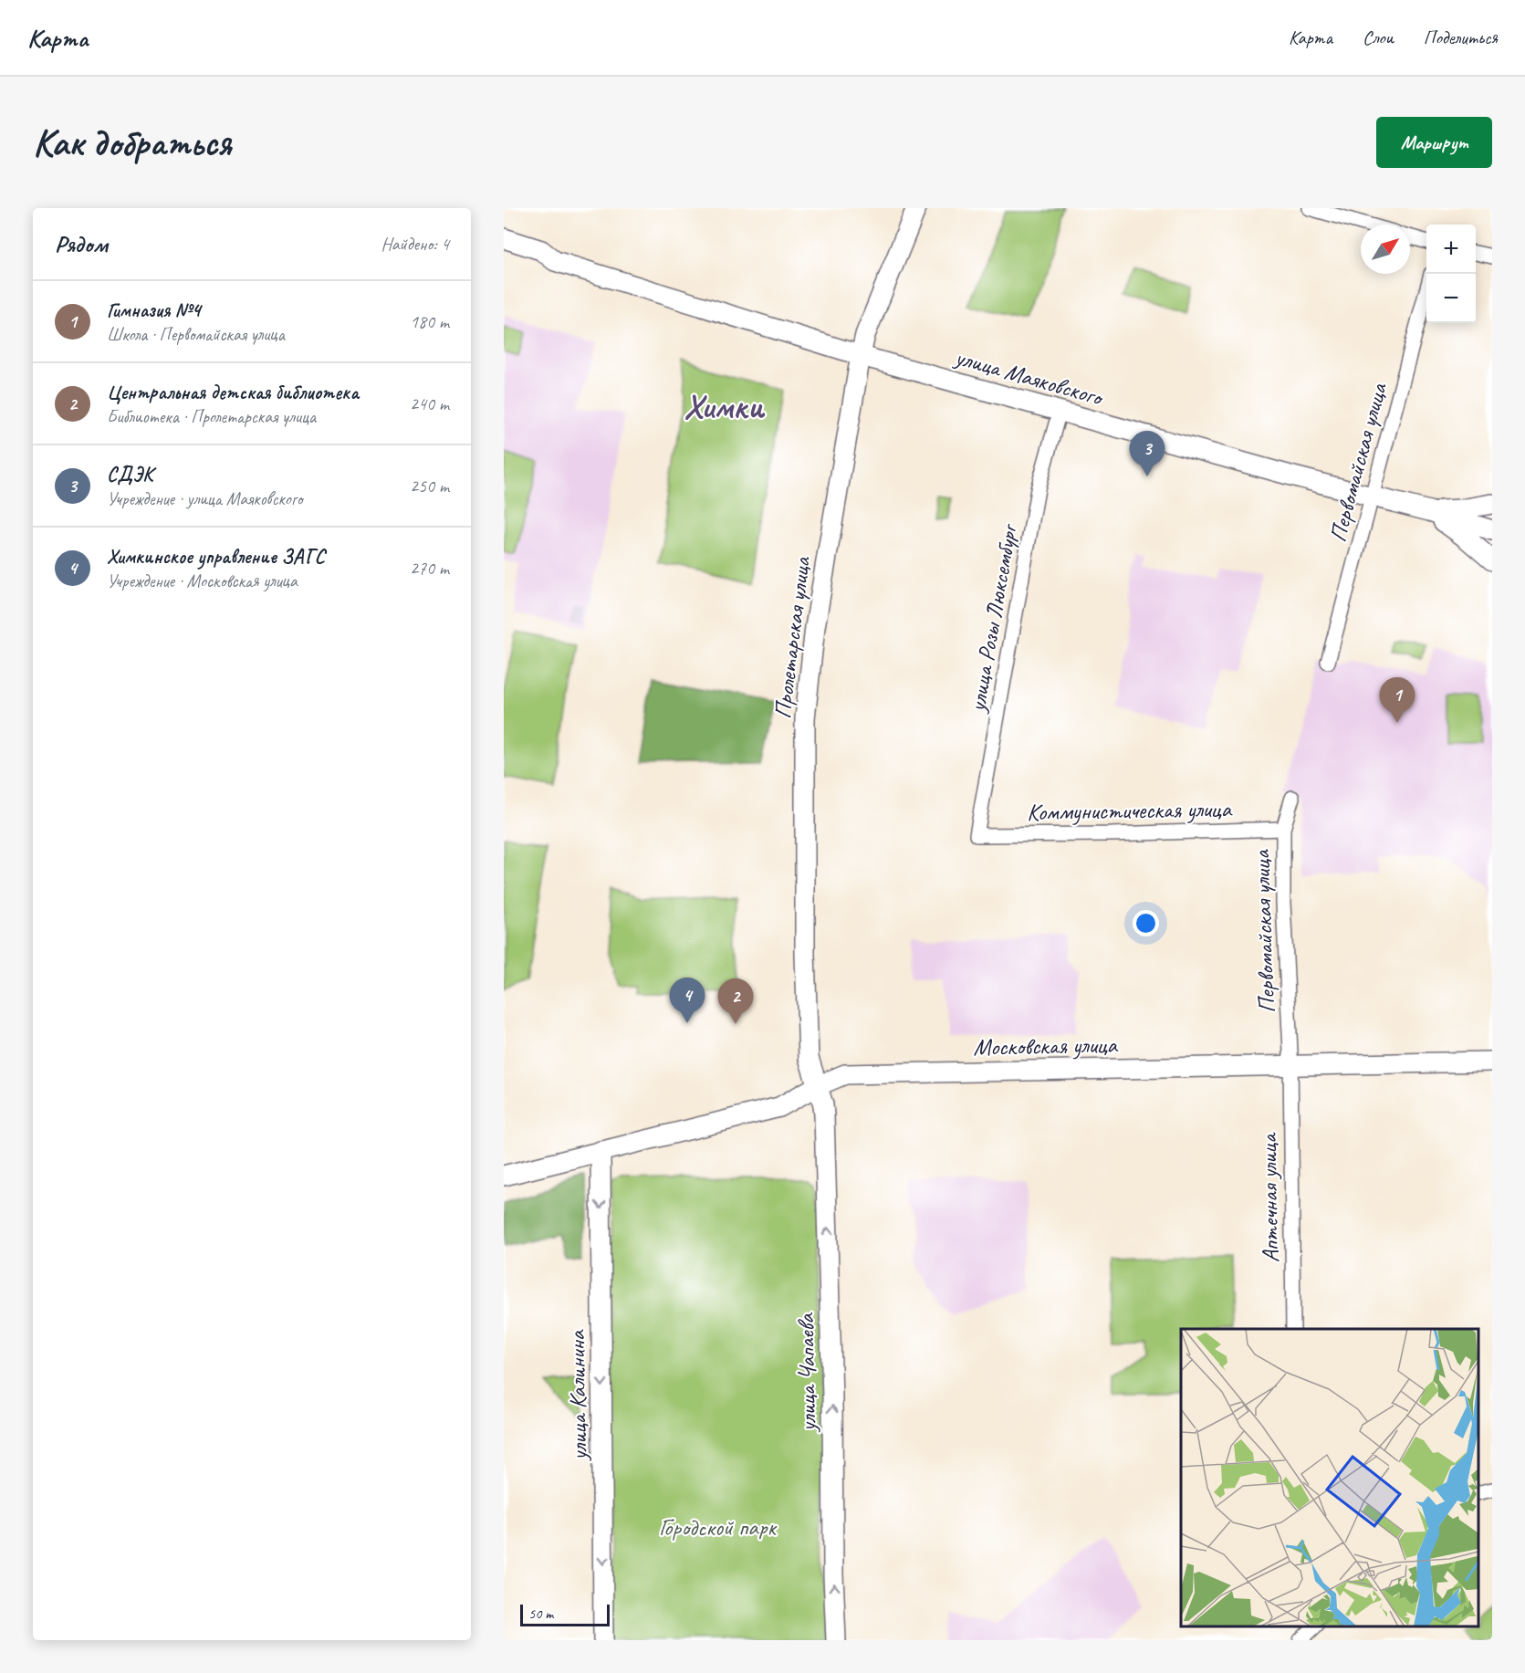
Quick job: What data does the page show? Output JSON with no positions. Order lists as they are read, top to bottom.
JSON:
{
  "streets": {
    "street": [
      "улица Маяковского",
      "Первомайская улица",
      "улица Розы Люксембург",
      "Пролетарская улица",
      "Коммунистическая улица",
      "Московская улица",
      "Аптечная улица",
      "улица Чапаева",
      "улица Калинина"
    ]
  },
  "crossings": [
    ["улица Маяковского", "Первомайская улица"],
    ["улица Маяковского", "улица Розы Люксембург"],
    ["улица Маяковского", "Пролетарская улица"],
    ["Первомайская улица", "Коммунистическая улица"],
    ["Первомайская улица", "Московская улица"],
    ["Первомайская улица", "Аптечная улица"],
    ["улица Розы Люксембург", "Коммунистическая улица"],
    ["Пролетарская улица", "Московская улица"],
    ["Пролетарская улица", "улица Чапаева"],
    ["Московская улица", "Аптечная улица"],
    ["Московская улица", "улица Чапаева"],
    ["Московская улица", "улица Калинина"]
  ],
  "one_way": ["улица Чапаева", "улица Калинина"],
  "districts": ["Химки"],
  "parks": ["Городской парк"],
  "scale_bar": "50 m",
  "north": "top right",
  "page": {
    "header": "Карта",
    "nav": ["Карта", "Слои", "Поделиться"],
    "buttons": "Маршрут",
    "title": "Как добраться",
    "heading": ["Рядом", "Найдено: 4"],
    "map_buttons": ["+", "−"],
    "list": [
      {
        "mark": "1",
        "name": "Гимназия №4",
        "note": "Школа · Первомайская улица",
        "value": "180 m"
      },
      {
        "mark": "2",
        "name": "Центральная детская библиотека",
        "note": "Библиотека · Пролетарская улица",
        "value": "240 m"
      },
      {
        "mark": "3",
        "name": "СДЭК",
        "note": "Учреждение · улица Маяковского",
        "value": "250 m"
      },
      {
        "mark": "4",
        "name": "Химкинское управление ЗАГС",
        "note": "Учреждение · Московская улица",
        "value": "270 m"
      }
    ],
    "pins": [
      "3",
      "1",
      "4",
      "2"
    ],
    "scale": "50 m"
  }
}
